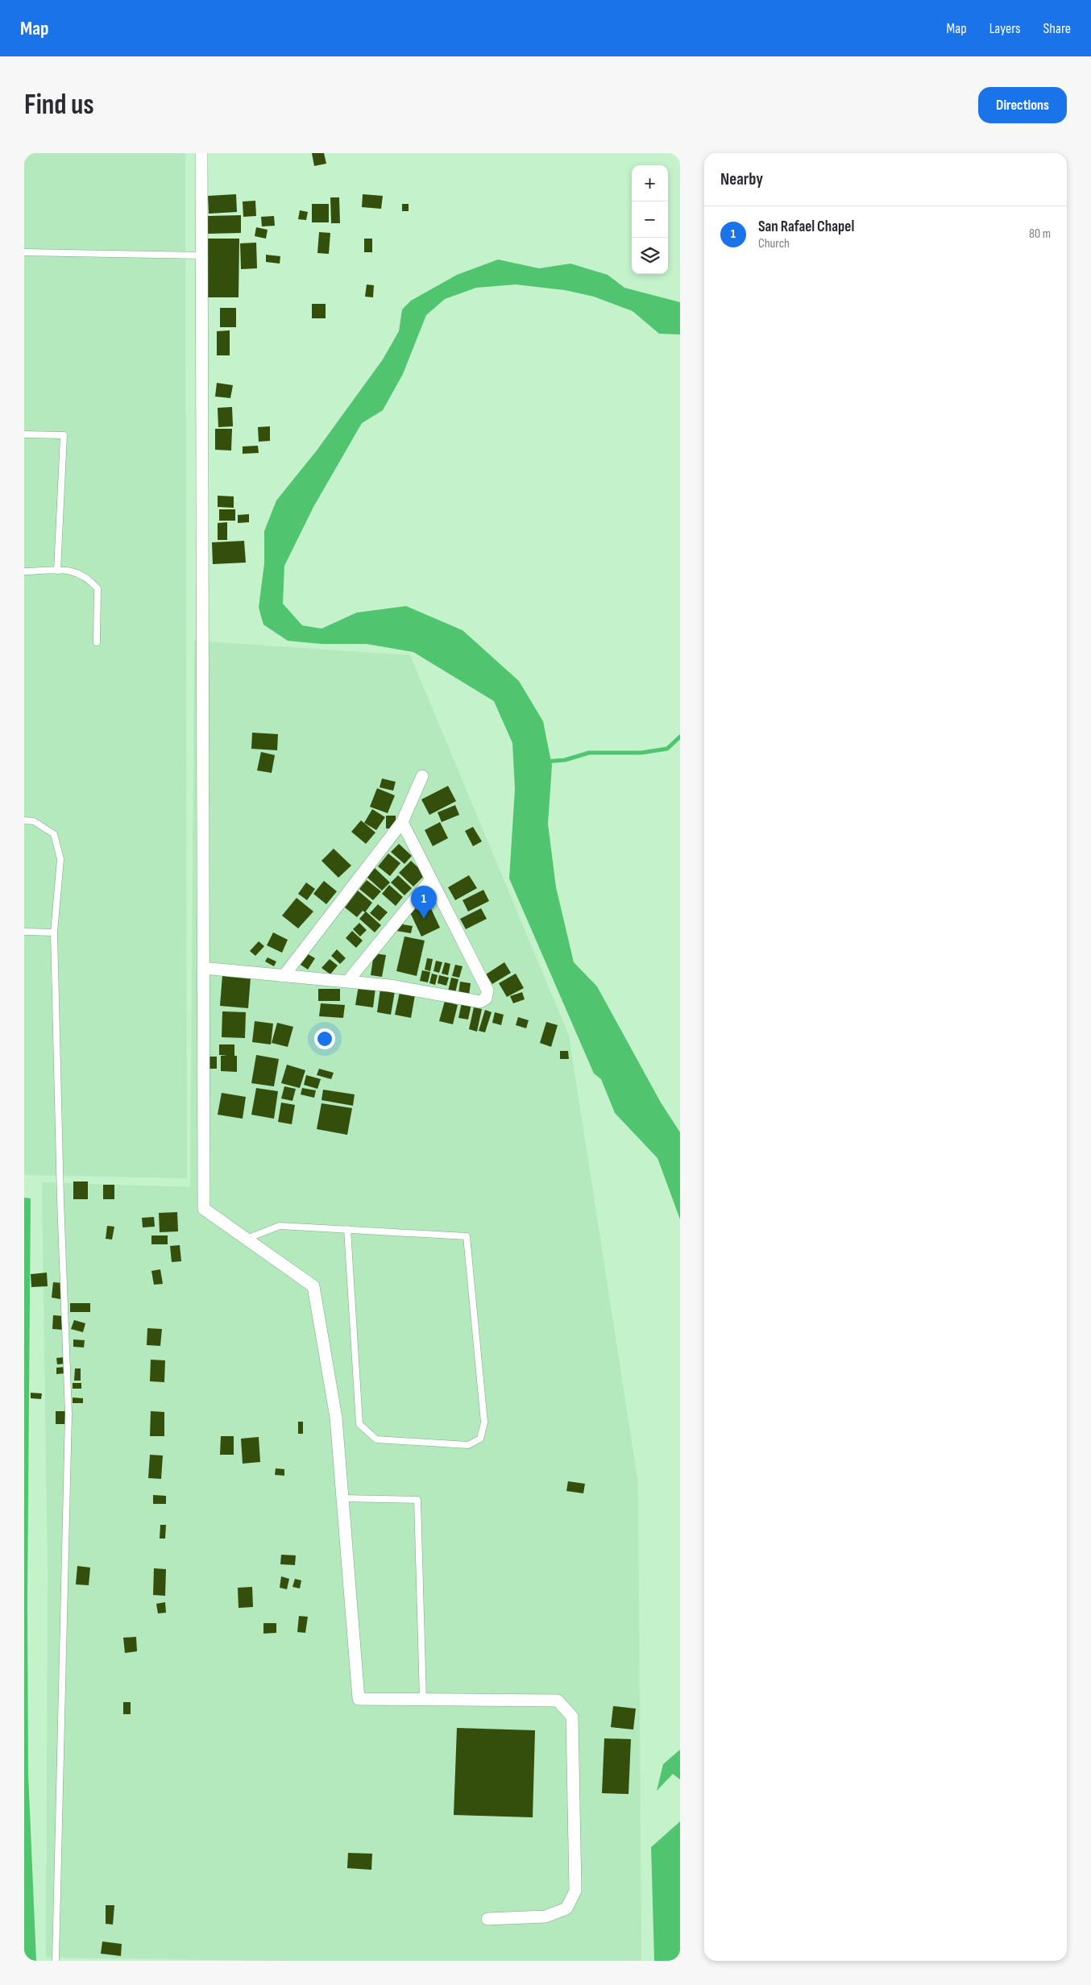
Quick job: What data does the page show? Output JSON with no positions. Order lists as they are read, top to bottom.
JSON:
{
  "page": {
    "header": "Map",
    "nav": ["Map", "Layers", "Share"],
    "buttons": "Directions",
    "title": "Find us",
    "heading": "Nearby",
    "map_buttons": ["+", "−"],
    "list": [
      {
        "mark": "1",
        "name": "San Rafael Chapel",
        "note": "Church",
        "value": "80 m"
      }
    ],
    "pins": "1"
  }
}
